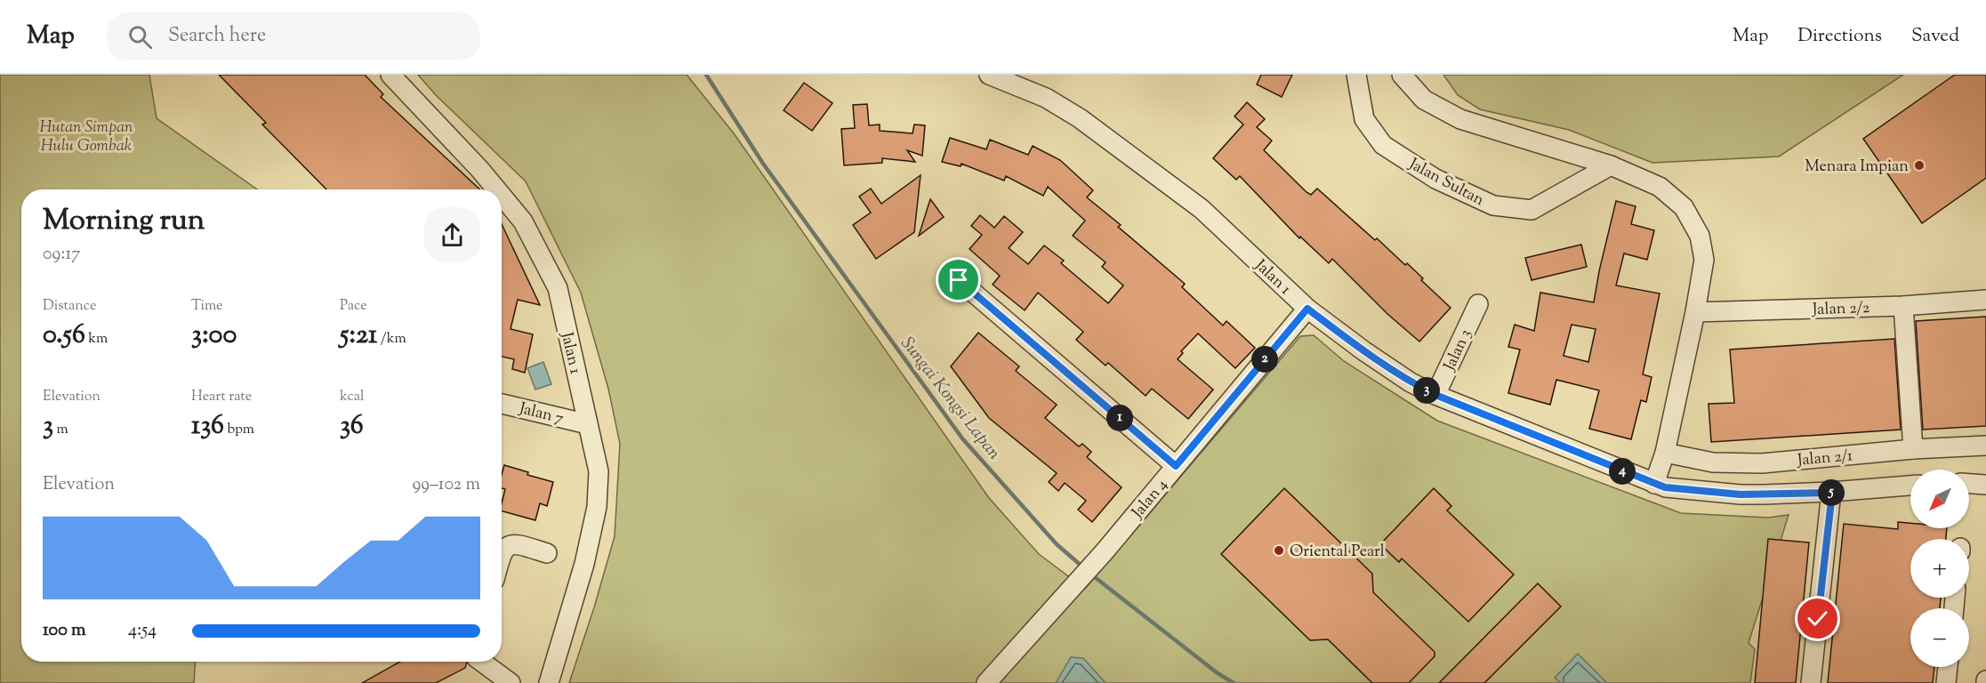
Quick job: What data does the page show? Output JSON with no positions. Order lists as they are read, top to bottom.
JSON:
{
  "streets": {
    "street": [
      "Jalan Sultan",
      "Jalan 1",
      "Jalan 2/2",
      "Jalan 3",
      "Jalan 7",
      "Jalan 2/1",
      "Jalan 4"
    ]
  },
  "crossings": [
    ["Jalan 1", "Jalan 3"],
    ["Jalan 1", "Jalan 7"],
    ["Jalan 1", "Jalan 4"]
  ],
  "water": ["Sungai Kongsi Lapan"],
  "parks": ["Hutan Simpan Hulu Gombak"],
  "places": ["Menara Impian", "Oriental Pearl"],
  "north": "bottom left",
  "page": {
    "header": "Map",
    "search": "Search here",
    "nav": ["Map", "Directions", "Saved"],
    "heading": ["Morning run", "09:17"],
    "stats": [
      ["Distance", "0.56 km"],
      ["Time", "3:00"],
      ["Pace", "5:21 /km"],
      ["Elevation", "3 m"],
      ["Heart rate", "136 bpm"],
      ["kcal", "36"]
    ],
    "pins": [
      "2",
      "3",
      "1",
      "4",
      "5"
    ],
    "chart": ["Elevation", "99–102 m"],
    "map_buttons": ["+", "−"],
    "list": [
      {
        "name": "100 m",
        "note": "4:54"
      }
    ]
  }
}
